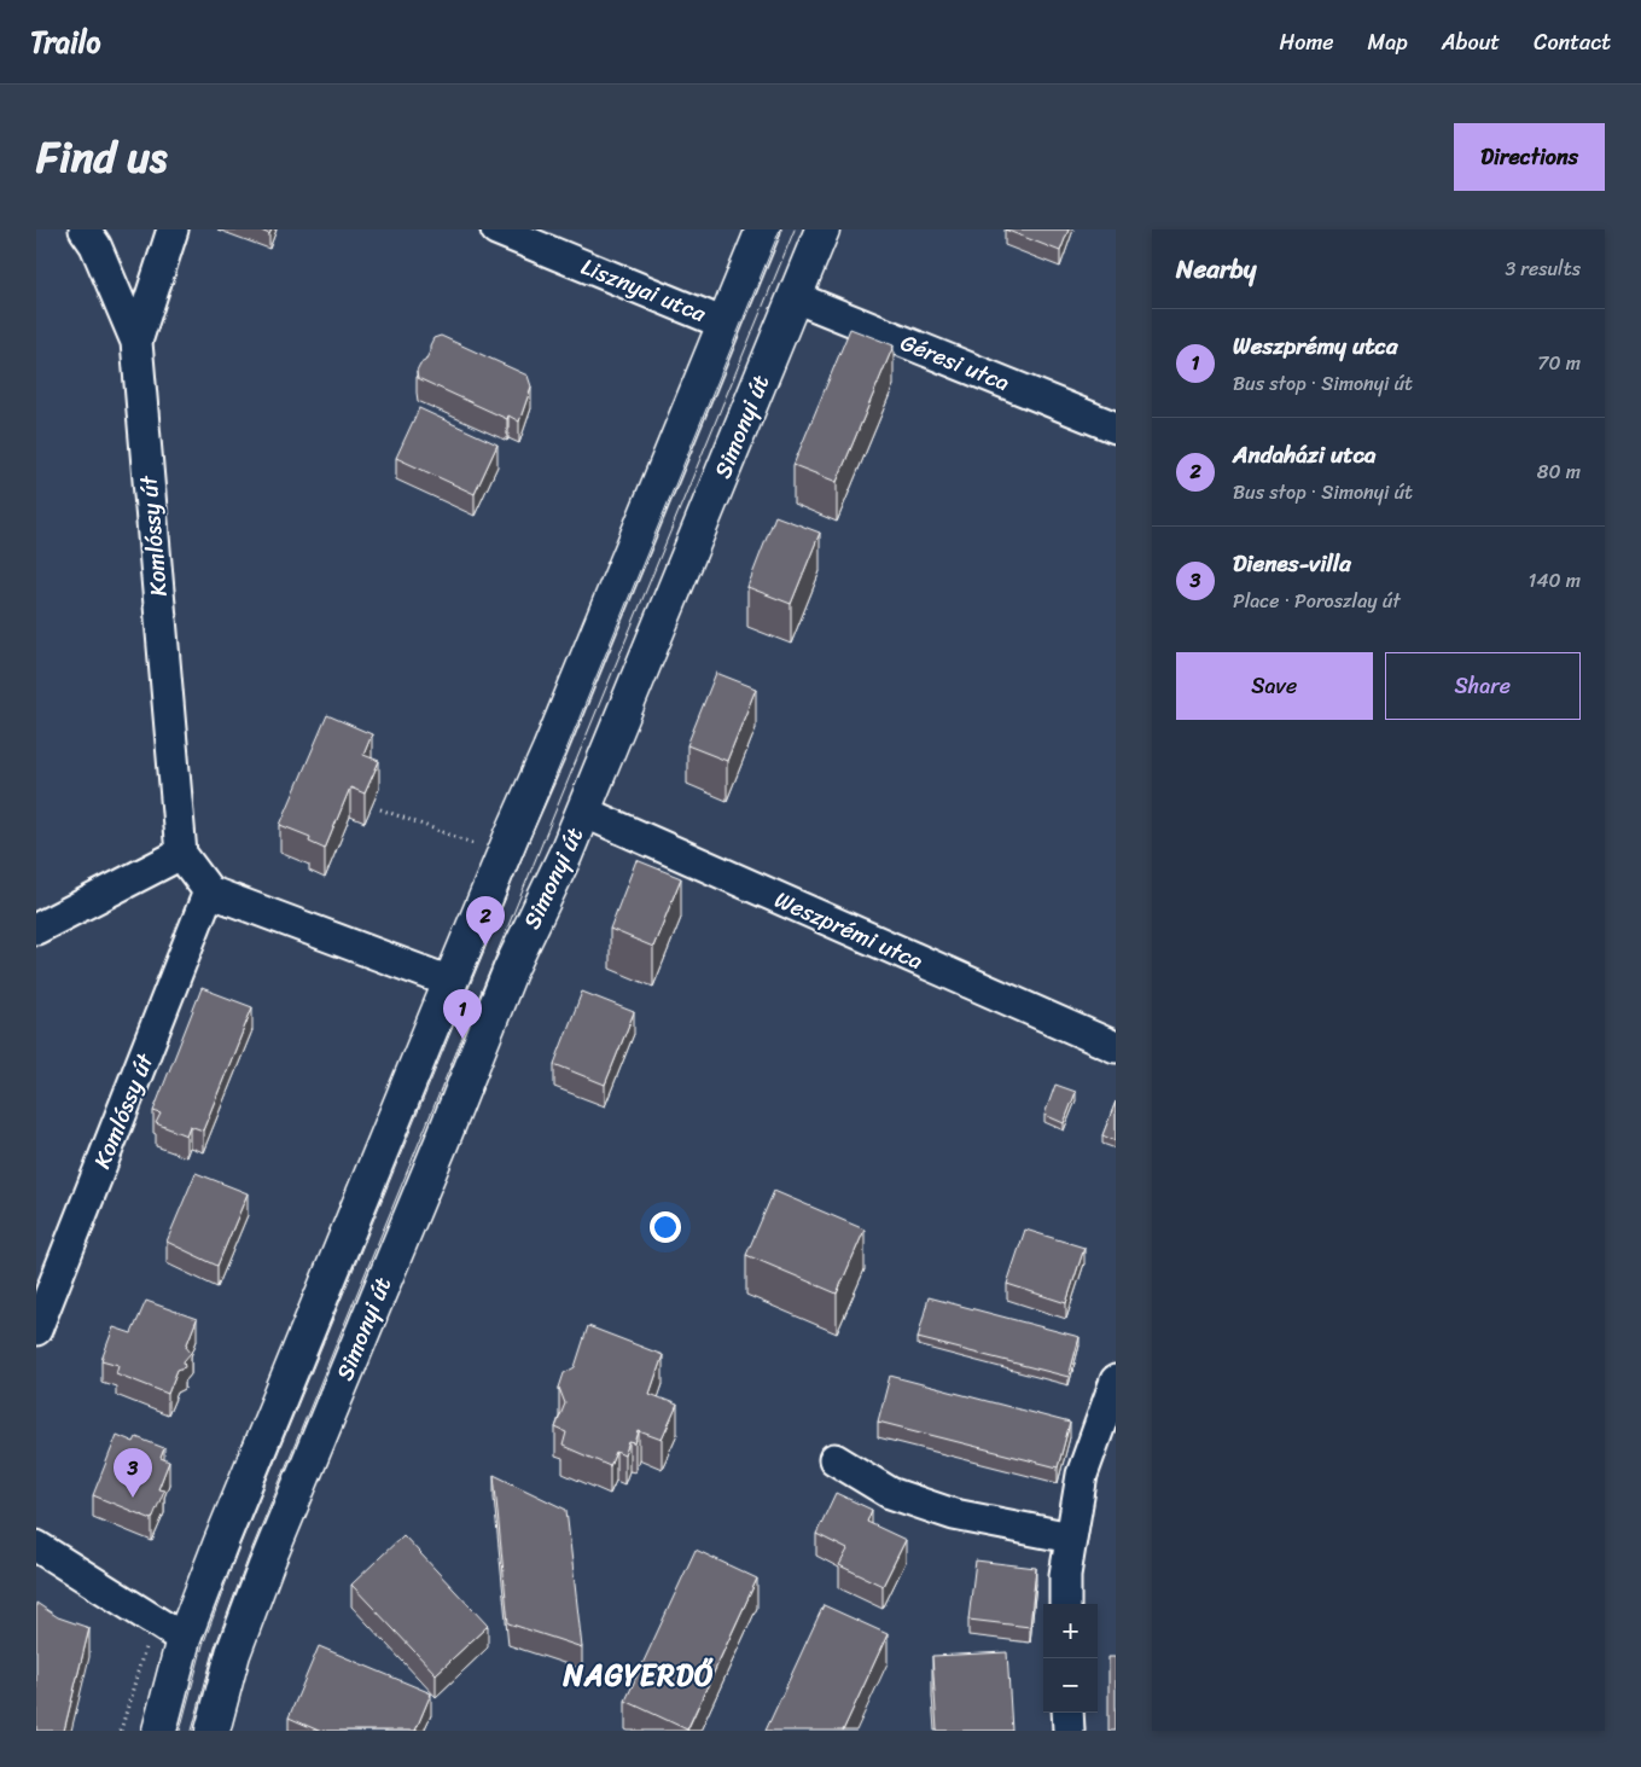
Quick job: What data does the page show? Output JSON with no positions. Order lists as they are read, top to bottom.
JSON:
{
  "streets": {
    "street": [
      "Lisznyai utca",
      "Géresi utca",
      "Simonyi út",
      "Komlóssy út",
      "Weszprémi utca"
    ]
  },
  "crossings": [
    ["Géresi utca", "Simonyi út"],
    ["Simonyi út", "Weszprémi utca"]
  ],
  "districts": ["NAGYERDŐ"],
  "page": {
    "header": "Trailo",
    "nav": [
      "Home",
      "Map",
      "About",
      "Contact"
    ],
    "title": "Find us",
    "buttons": [
      "Directions",
      ["Save", "Share"]
    ],
    "heading": ["Nearby", "3 results"],
    "list": [
      {
        "mark": "1",
        "name": "Weszprémy utca",
        "note": "Bus stop · Simonyi út",
        "value": "70 m"
      },
      {
        "mark": "2",
        "name": "Andaházi utca",
        "note": "Bus stop · Simonyi út",
        "value": "80 m"
      },
      {
        "mark": "3",
        "name": "Dienes-villa",
        "note": "Place · Poroszlay út",
        "value": "140 m"
      }
    ],
    "pins": ["2", "1", "3"],
    "map_buttons": ["+", "−"]
  }
}
